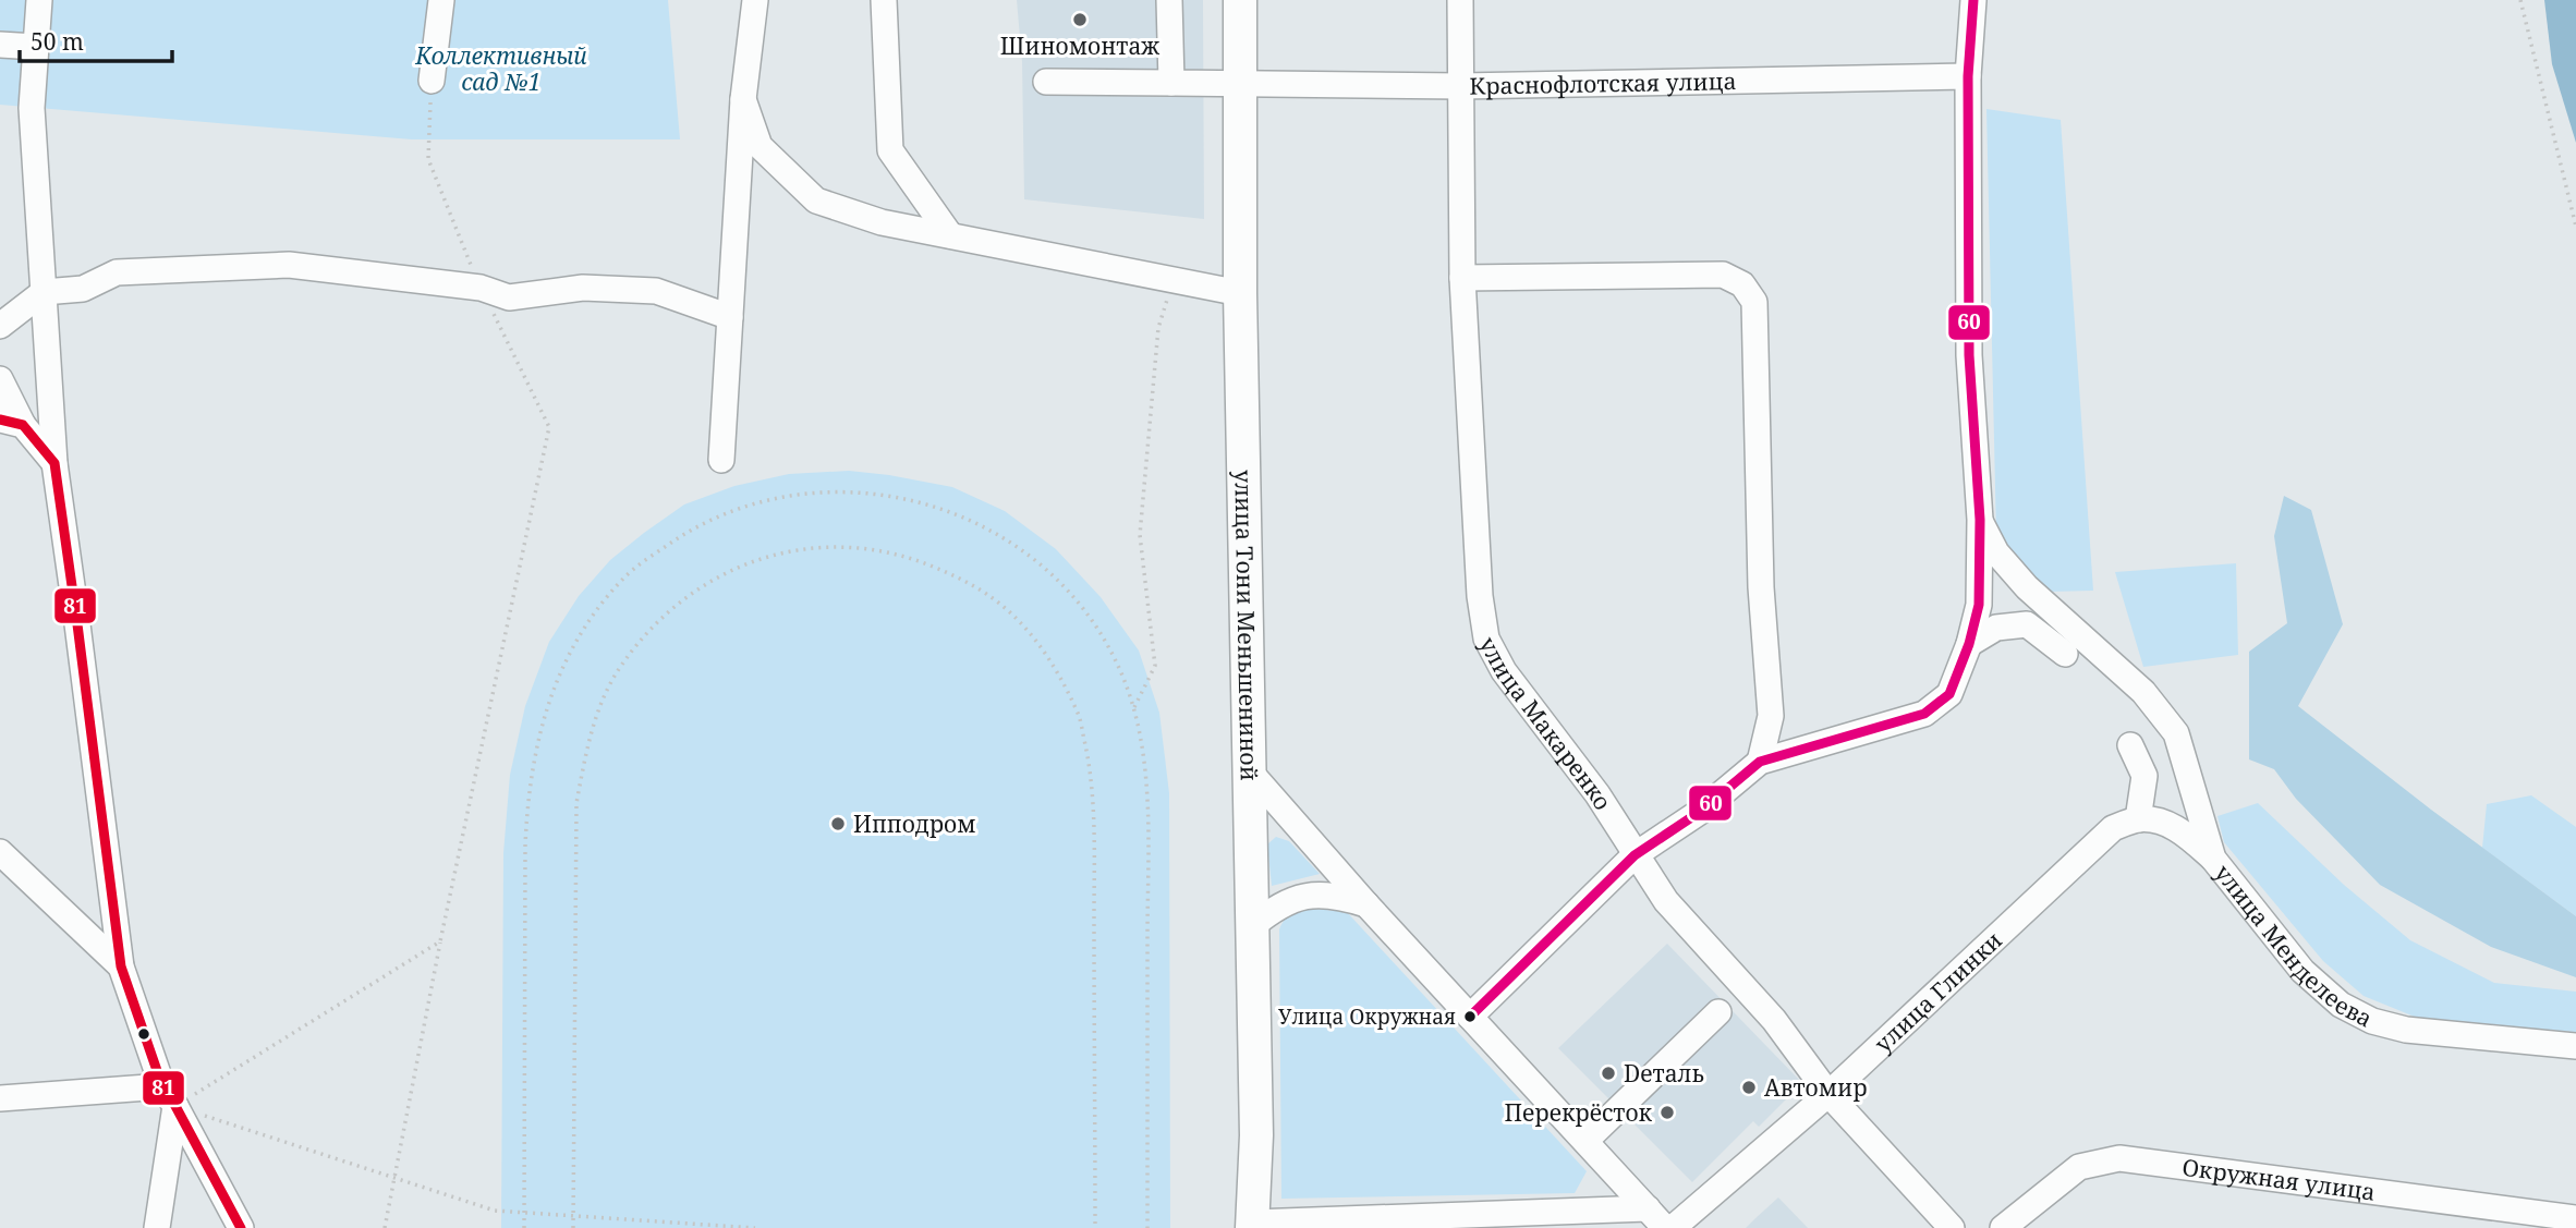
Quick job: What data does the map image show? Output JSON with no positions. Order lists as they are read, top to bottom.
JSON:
{
  "streets": {
    "main road": ["улица Тони Меньшениной"],
    "street": [
      "Краснофлотская улица",
      "улица Макаренко",
      "улица Менделеева",
      "улица Глинки",
      "Окружная улица"
    ]
  },
  "crossings": [
    ["Краснофлотская улица", "улица Тони Меньшениной"],
    ["Краснофлотская улица", "улица Макаренко"],
    ["Краснофлотская улица", "улица Менделеева"],
    ["улица Макаренко", "улица Глинки"]
  ],
  "parks": ["Коллективный сад №1"],
  "places": [
    "Шиномонтаж",
    "Ипподром",
    "Улица Окружная",
    "Dеталь",
    "Автомир",
    "Перекрёсток"
  ],
  "lines": ["transit line 60", "transit line 81"],
  "scale_bar": "50 m"
}
